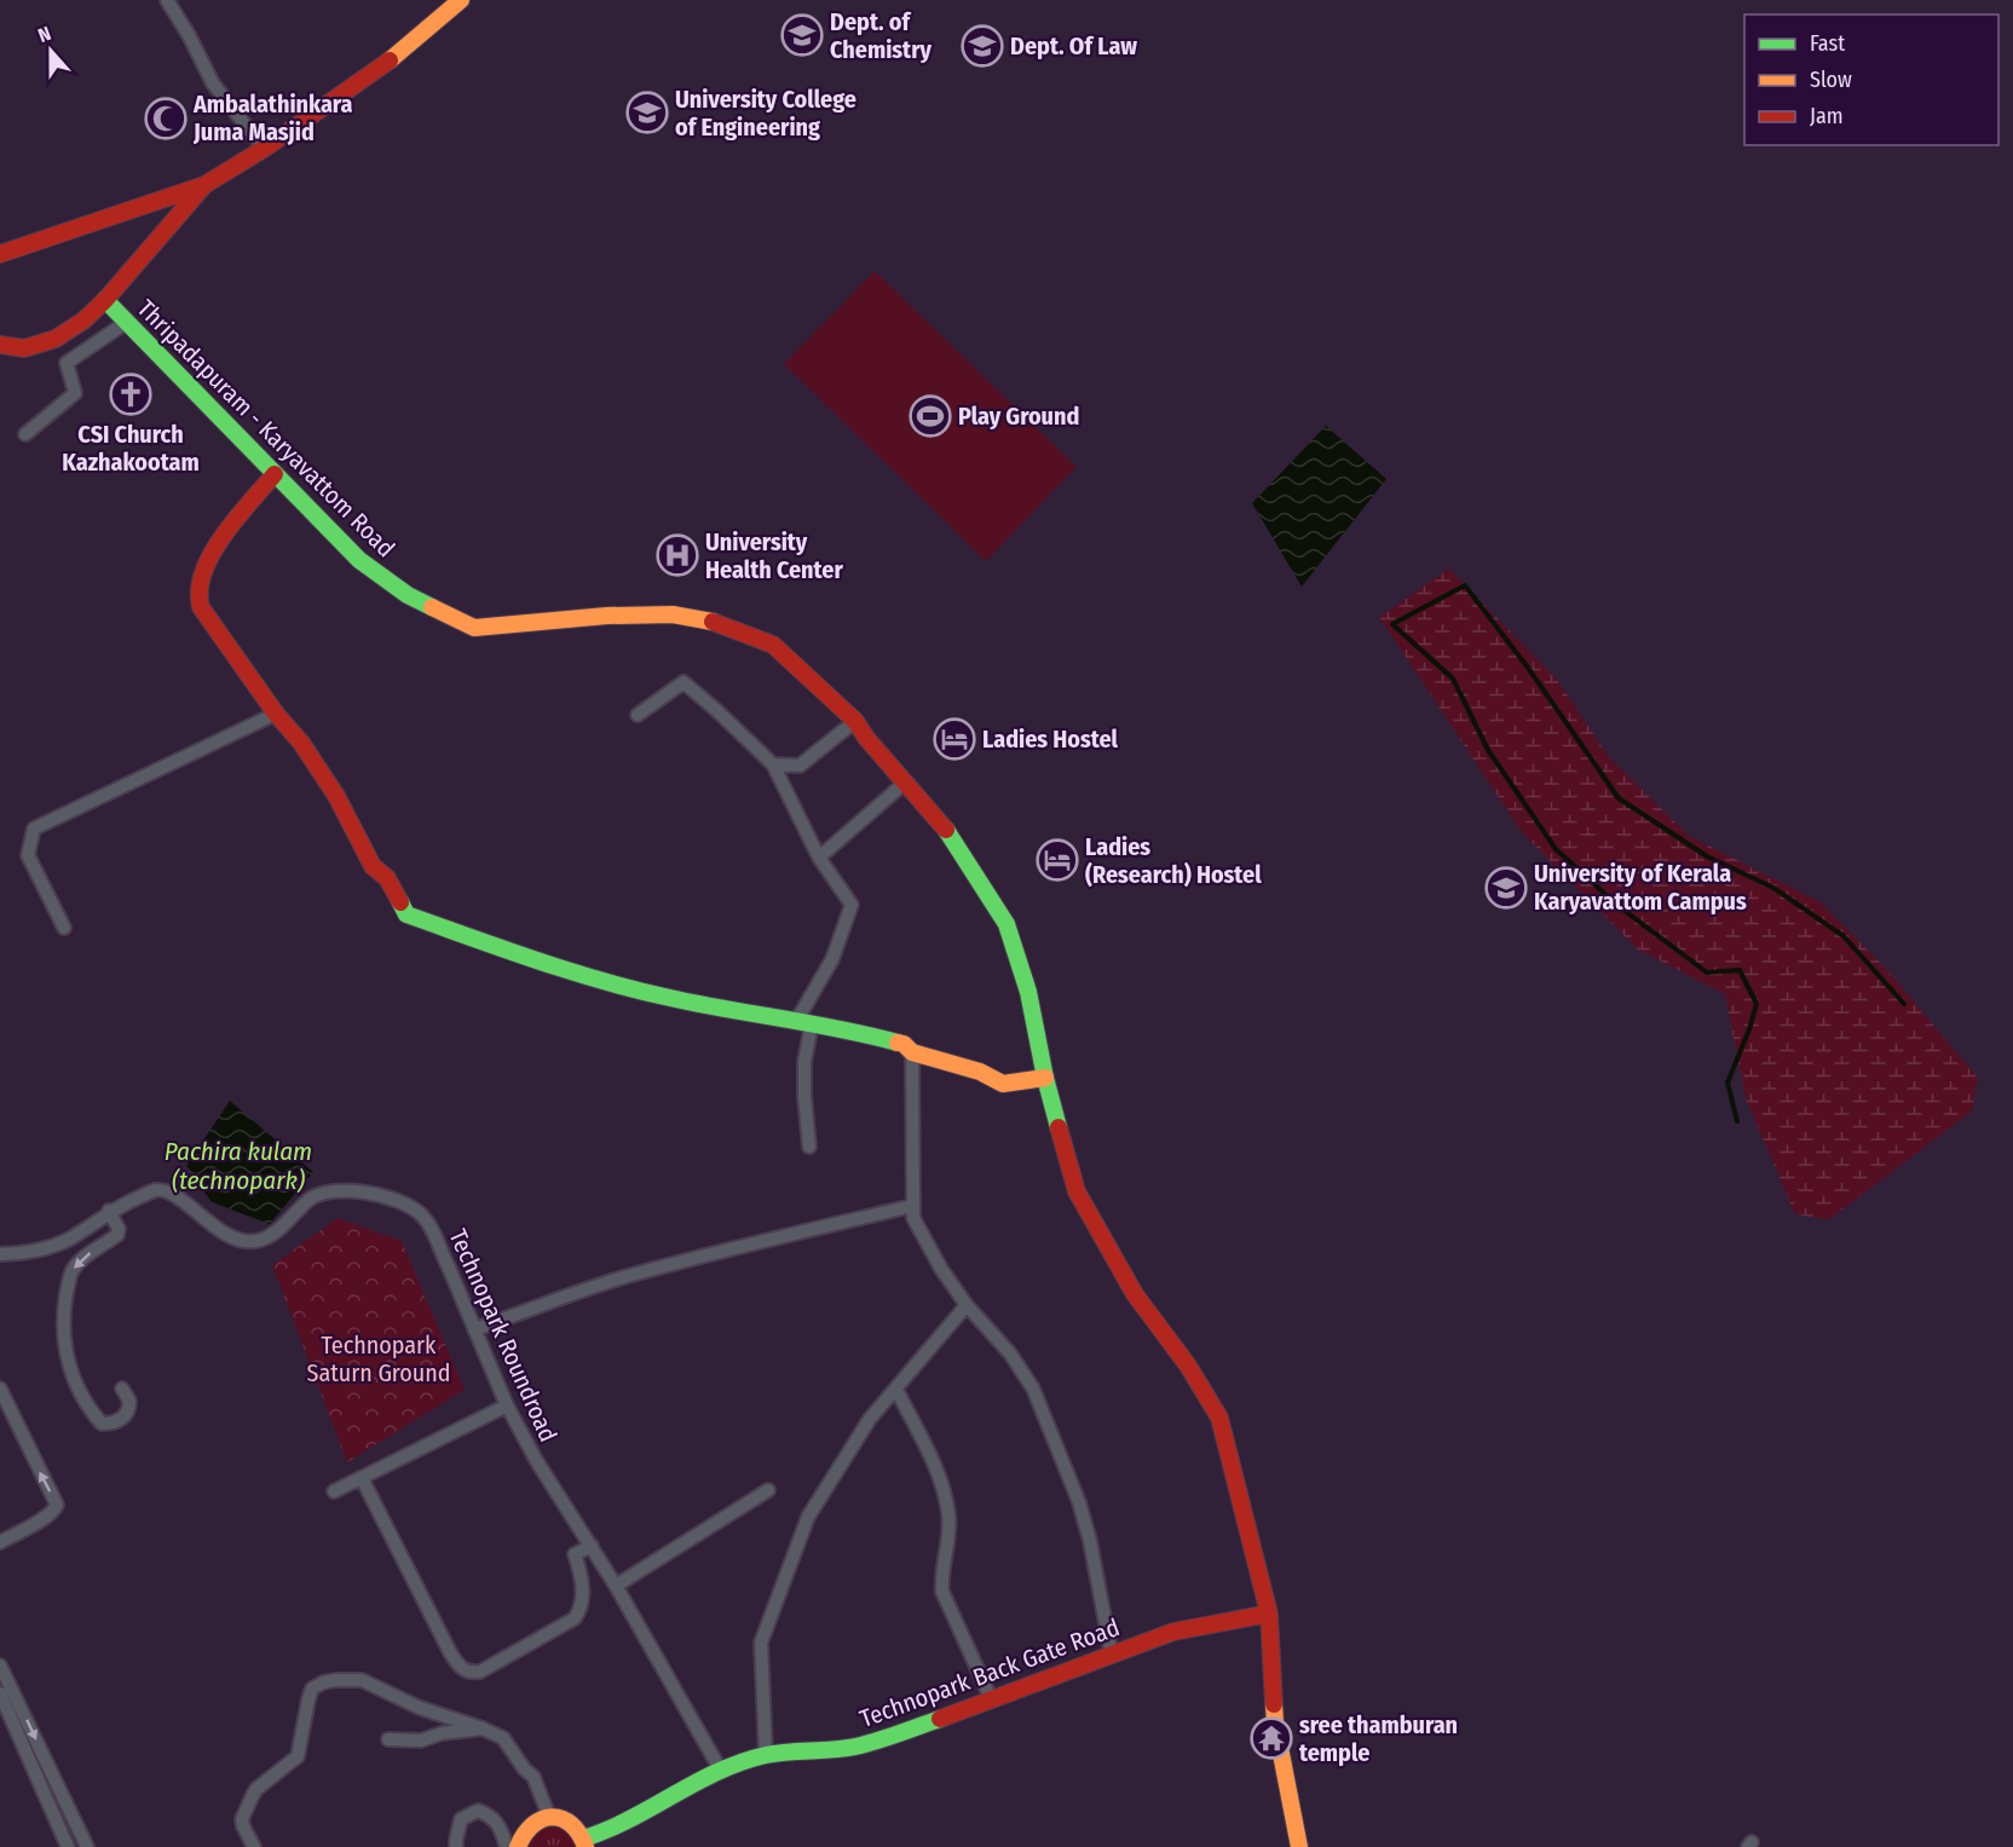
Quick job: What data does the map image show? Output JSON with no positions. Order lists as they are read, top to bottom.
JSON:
{
  "streets": {
    "main road": ["Thripadapuram - Karyavattom Road", "Technopark Back Gate Road"],
    "street": ["Technopark Roundroad"]
  },
  "crossings": [
    ["Thripadapuram - Karyavattom Road", "Technopark Back Gate Road"],
    ["Technopark Roundroad", "Technopark Back Gate Road"]
  ],
  "water": ["Pachira kulam (technopark)"],
  "parks": ["Technopark Saturn Ground"],
  "places": {
    "school or university": [
      "Dept. of Chemistry",
      "Dept. Of Law",
      "University College of Engineering",
      "University of Kerala Karyavattom Campus"
    ],
    "mosque": ["Ambalathinkara Juma Masjid"],
    "church": ["CSI Church Kazhakootam"],
    "sports": ["Play Ground"],
    "hospital": ["University Health Center"],
    "hotel": ["Ladies Hostel", "Ladies (Research) Hostel"],
    "temple": ["sree thamburan temple"]
  },
  "legend": ["Fast", "Slow", "Jam"],
  "north": "top"
}
